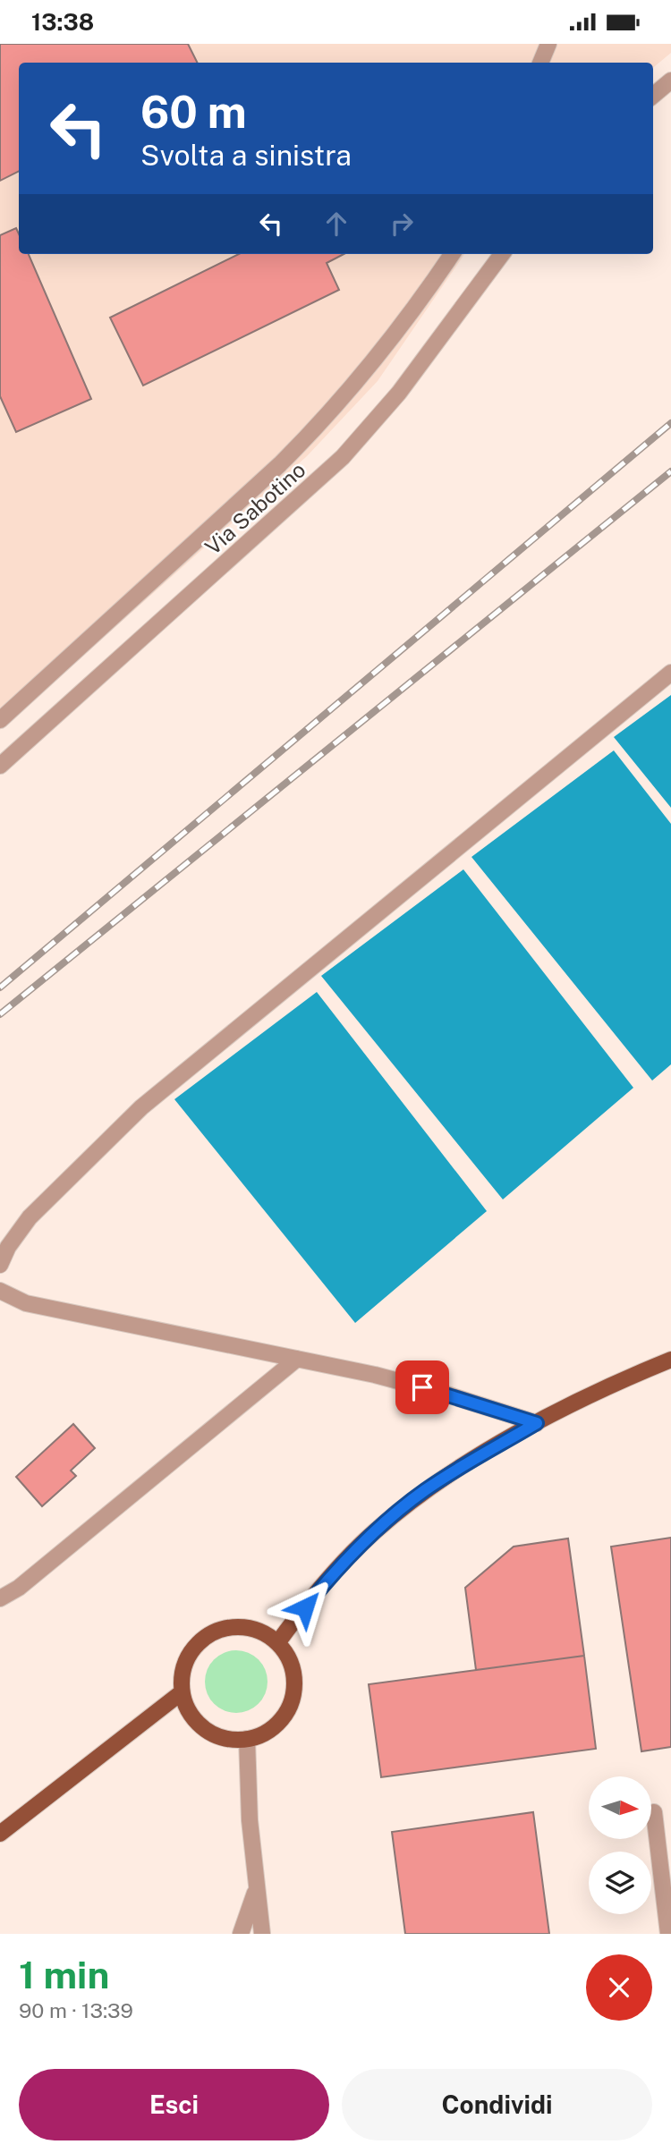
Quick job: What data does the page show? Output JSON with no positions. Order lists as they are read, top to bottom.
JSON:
{
  "streets": {
    "street": ["Via Sabotino"]
  },
  "north": "right",
  "page": {
    "status": "13:38",
    "turn": ["60 m", "Svolta a sinistra"],
    "heading": ["1 min", "90 m · 13:39"],
    "buttons": ["Esci", "Condividi"]
  }
}
